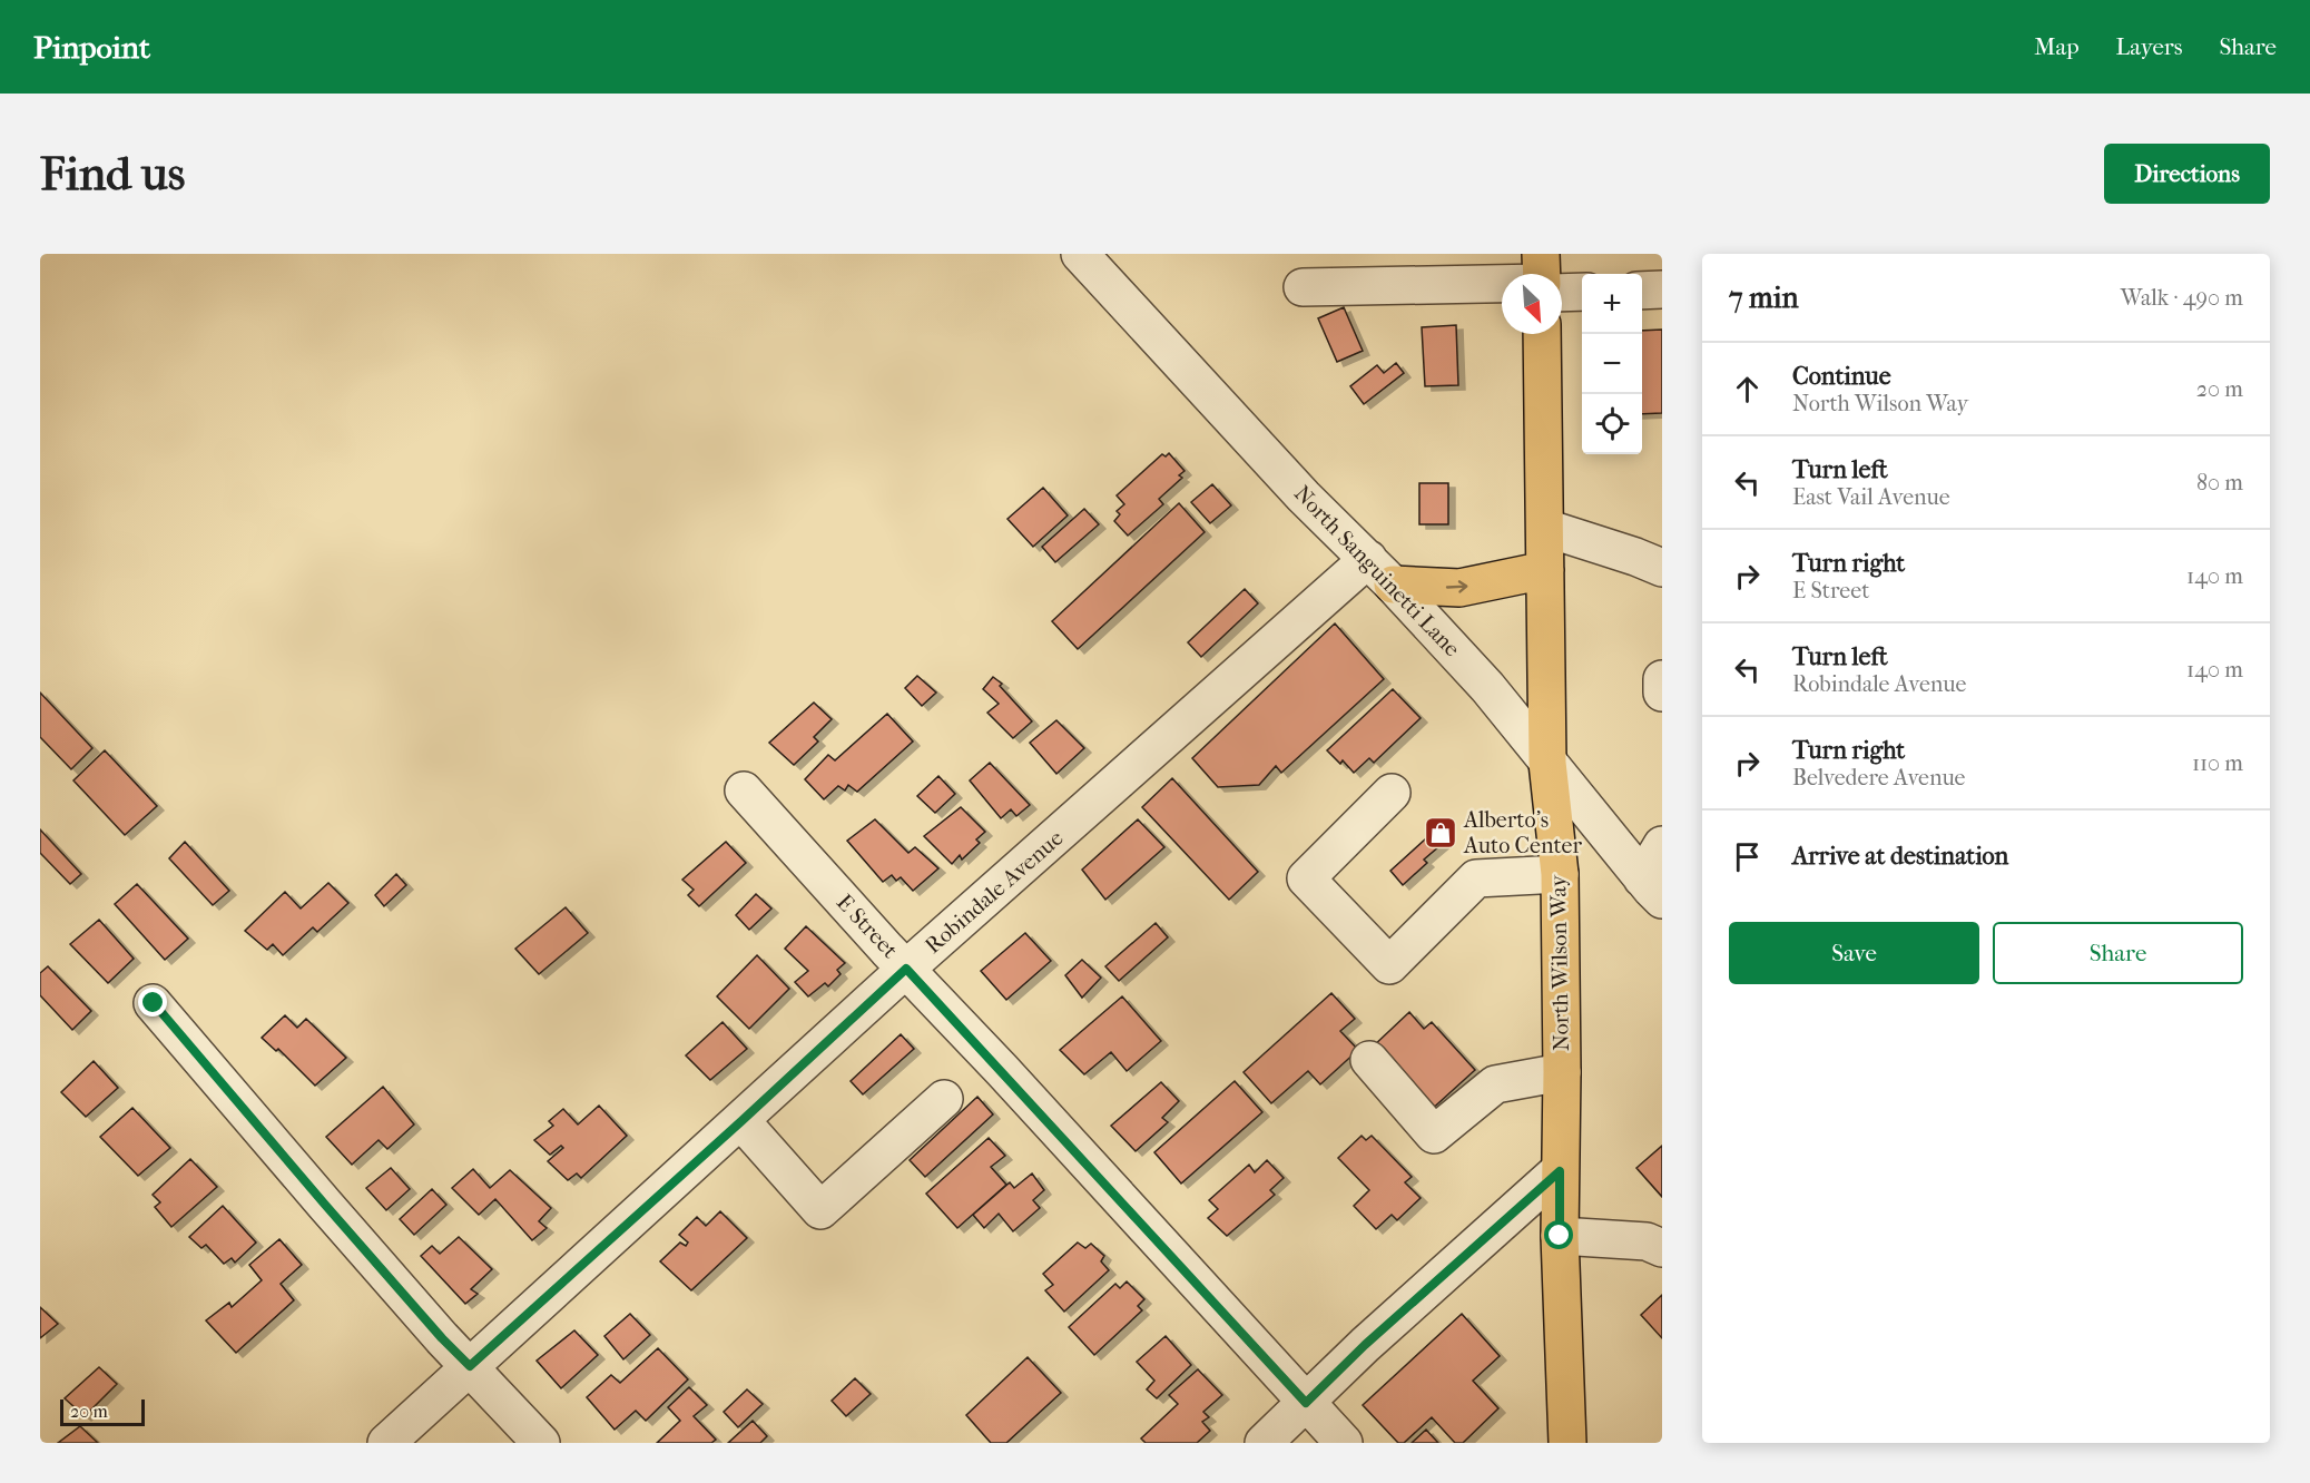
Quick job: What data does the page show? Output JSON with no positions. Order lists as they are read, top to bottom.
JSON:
{
  "streets": {
    "main road": ["North Wilson Way"],
    "street": ["North Sanguinetti Lane", "Robindale Avenue", "E Street"]
  },
  "crossings": [
    ["North Sanguinetti Lane", "Robindale Avenue"],
    ["North Sanguinetti Lane", "North Wilson Way"],
    ["Robindale Avenue", "E Street"]
  ],
  "places": {
    "shop": ["Alberto's Auto Center"]
  },
  "scale_bar": "20 m",
  "north": "bottom right",
  "page": {
    "header": "Pinpoint",
    "nav": ["Map", "Layers", "Share"],
    "buttons": [
      "Directions",
      ["Save", "Share"]
    ],
    "title": "Find us",
    "heading": ["7 min", "Walk · 490 m"],
    "map_buttons": ["+", "−"],
    "list": [
      ["Continue", "North Wilson Way", "20 m"],
      ["Turn left", "East Vail Avenue", "80 m"],
      ["Turn right", "E Street", "140 m"],
      ["Turn left", "Robindale Avenue", "140 m"],
      ["Turn right", "Belvedere Avenue", "110 m"],
      "Arrive at destination"
    ],
    "scale": "20 m"
  }
}
